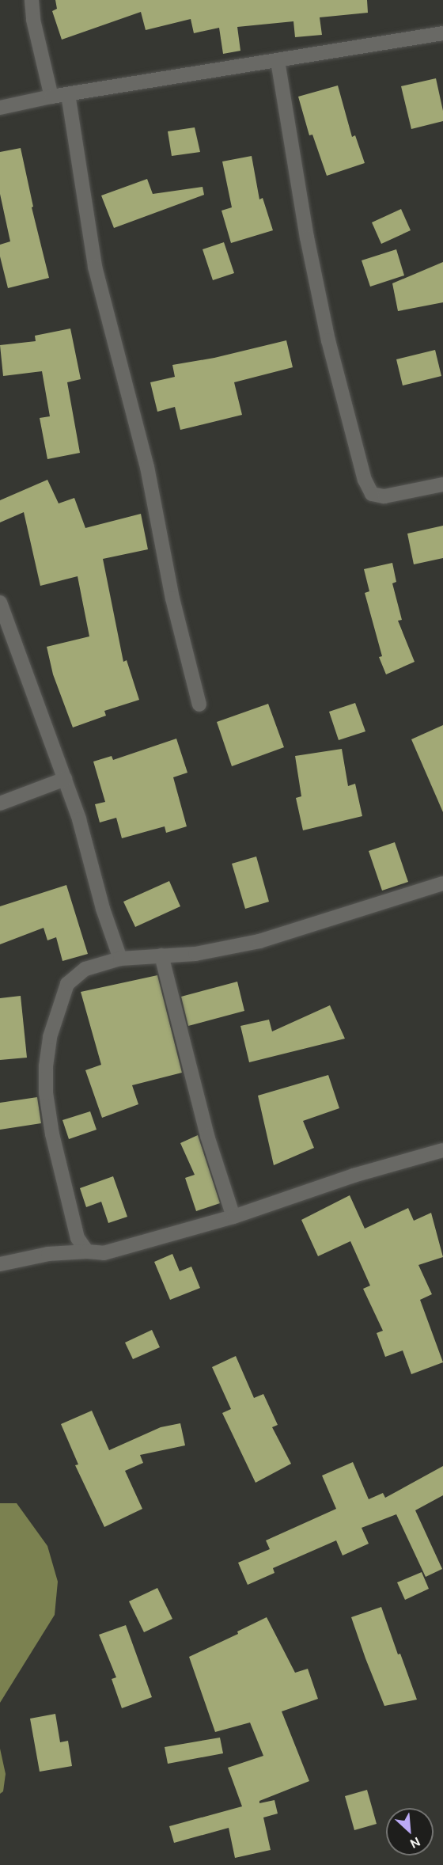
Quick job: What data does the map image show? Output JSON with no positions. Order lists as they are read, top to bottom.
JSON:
{
  "north": "bottom right"
}
